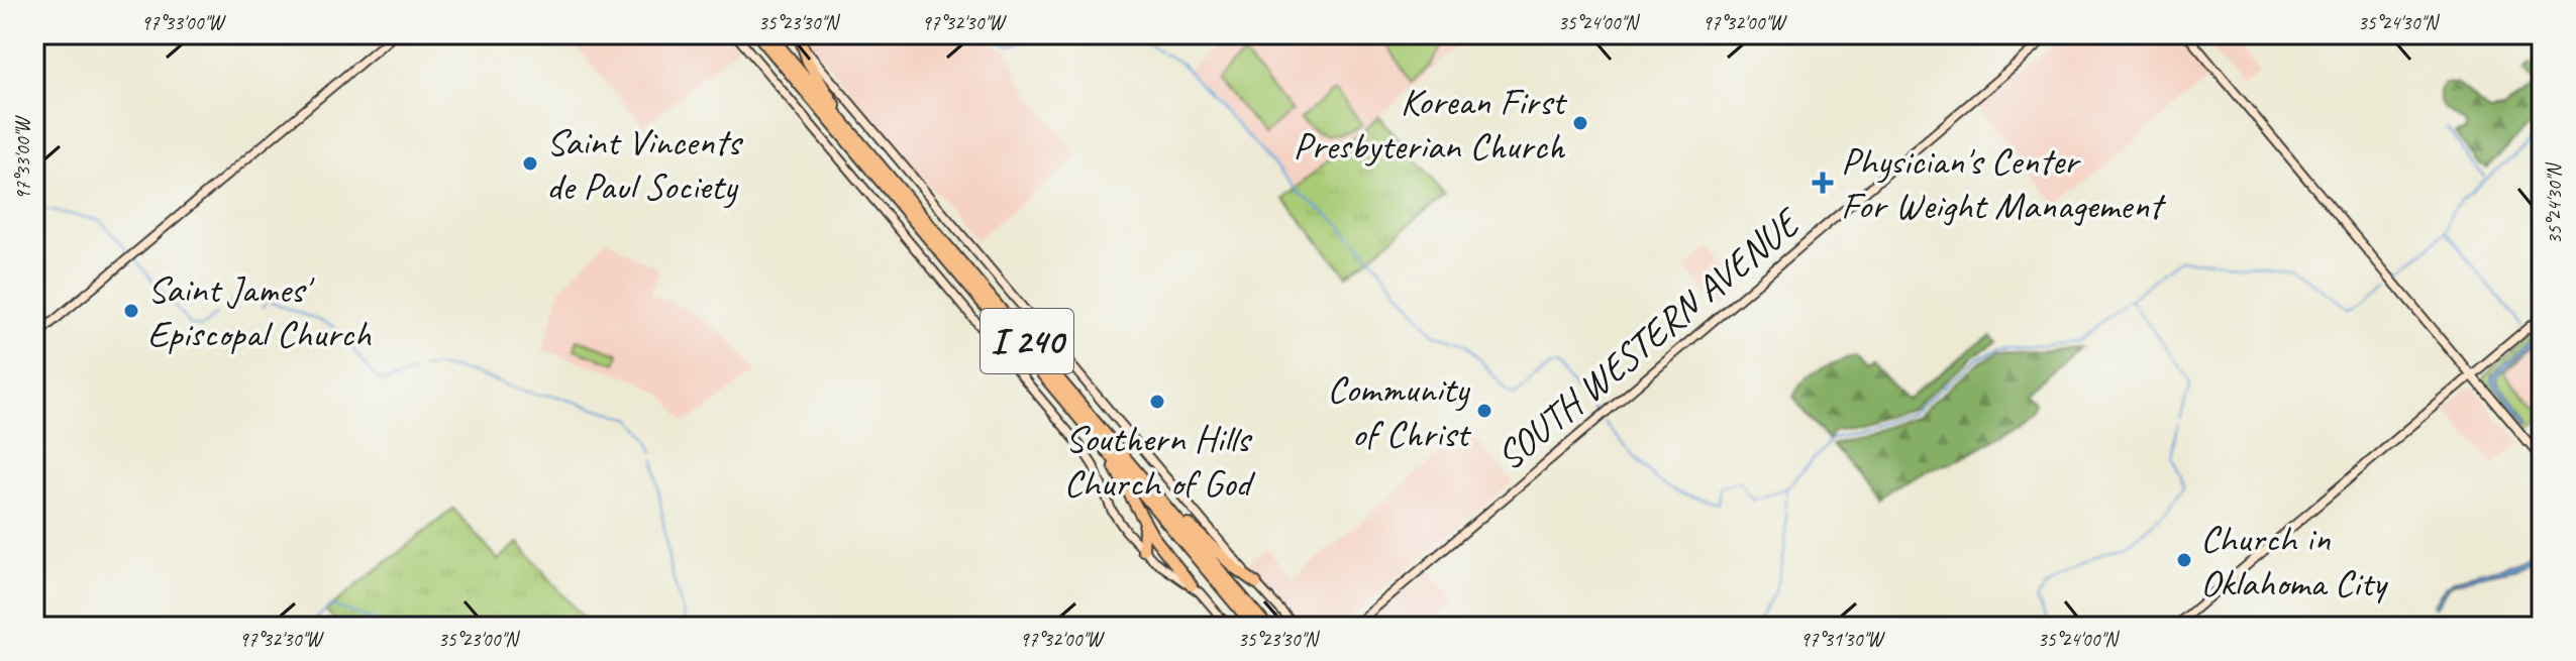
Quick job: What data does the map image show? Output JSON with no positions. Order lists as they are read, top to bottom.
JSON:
{
  "streets": {
    "highway": ["I 240"],
    "main road": ["SOUTH WESTERN AVENUE"]
  },
  "places": {
    "other": [
      "Korean First Presbyterian Church",
      "Saint Vincents de Paul Society",
      "Saint James' Episcopal Church",
      "Southern Hills Church of God",
      "Community of Christ",
      "Church in Oklahoma City"
    ],
    "health": ["Physician's Center For Weight Management"]
  },
  "coordinates": [
    "97°33'00\"W",
    "35°23'30\"N",
    "97°32'30\"W",
    "35°24'00\"N",
    "97°32'00\"W",
    "35°24'30\"N",
    "35°23'00\"N",
    "97°31'30\"W"
  ]
}
